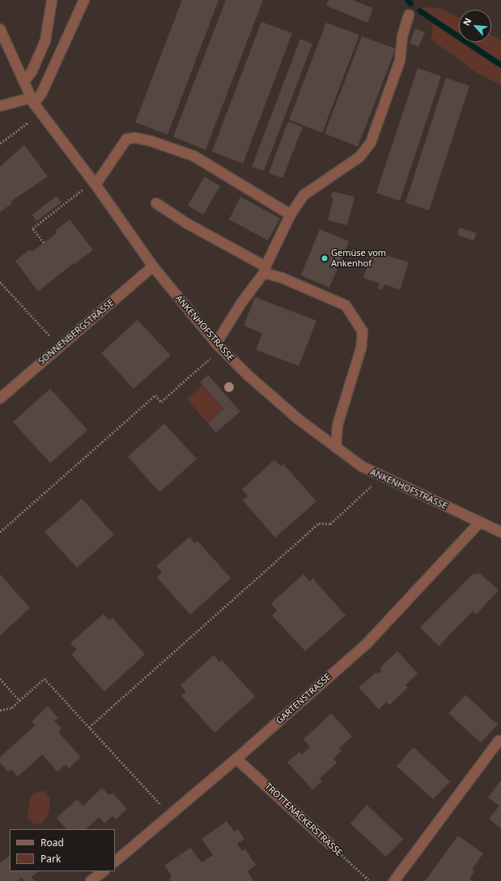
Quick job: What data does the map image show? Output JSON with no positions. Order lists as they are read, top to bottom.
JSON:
{
  "streets": {
    "street": [
      "ANKENHOFSTRASSE",
      "SONNENBERGSTRASSE",
      "GARTENSTRASSE",
      "TROTTENACKERSTRASSE"
    ]
  },
  "crossings": [
    ["ANKENHOFSTRASSE", "SONNENBERGSTRASSE"],
    ["ANKENHOFSTRASSE", "GARTENSTRASSE"],
    ["GARTENSTRASSE", "TROTTENACKERSTRASSE"]
  ],
  "places": ["Gemüse vom Ankenhof"],
  "legend": ["Road", "Park"],
  "north": "top left"
}
